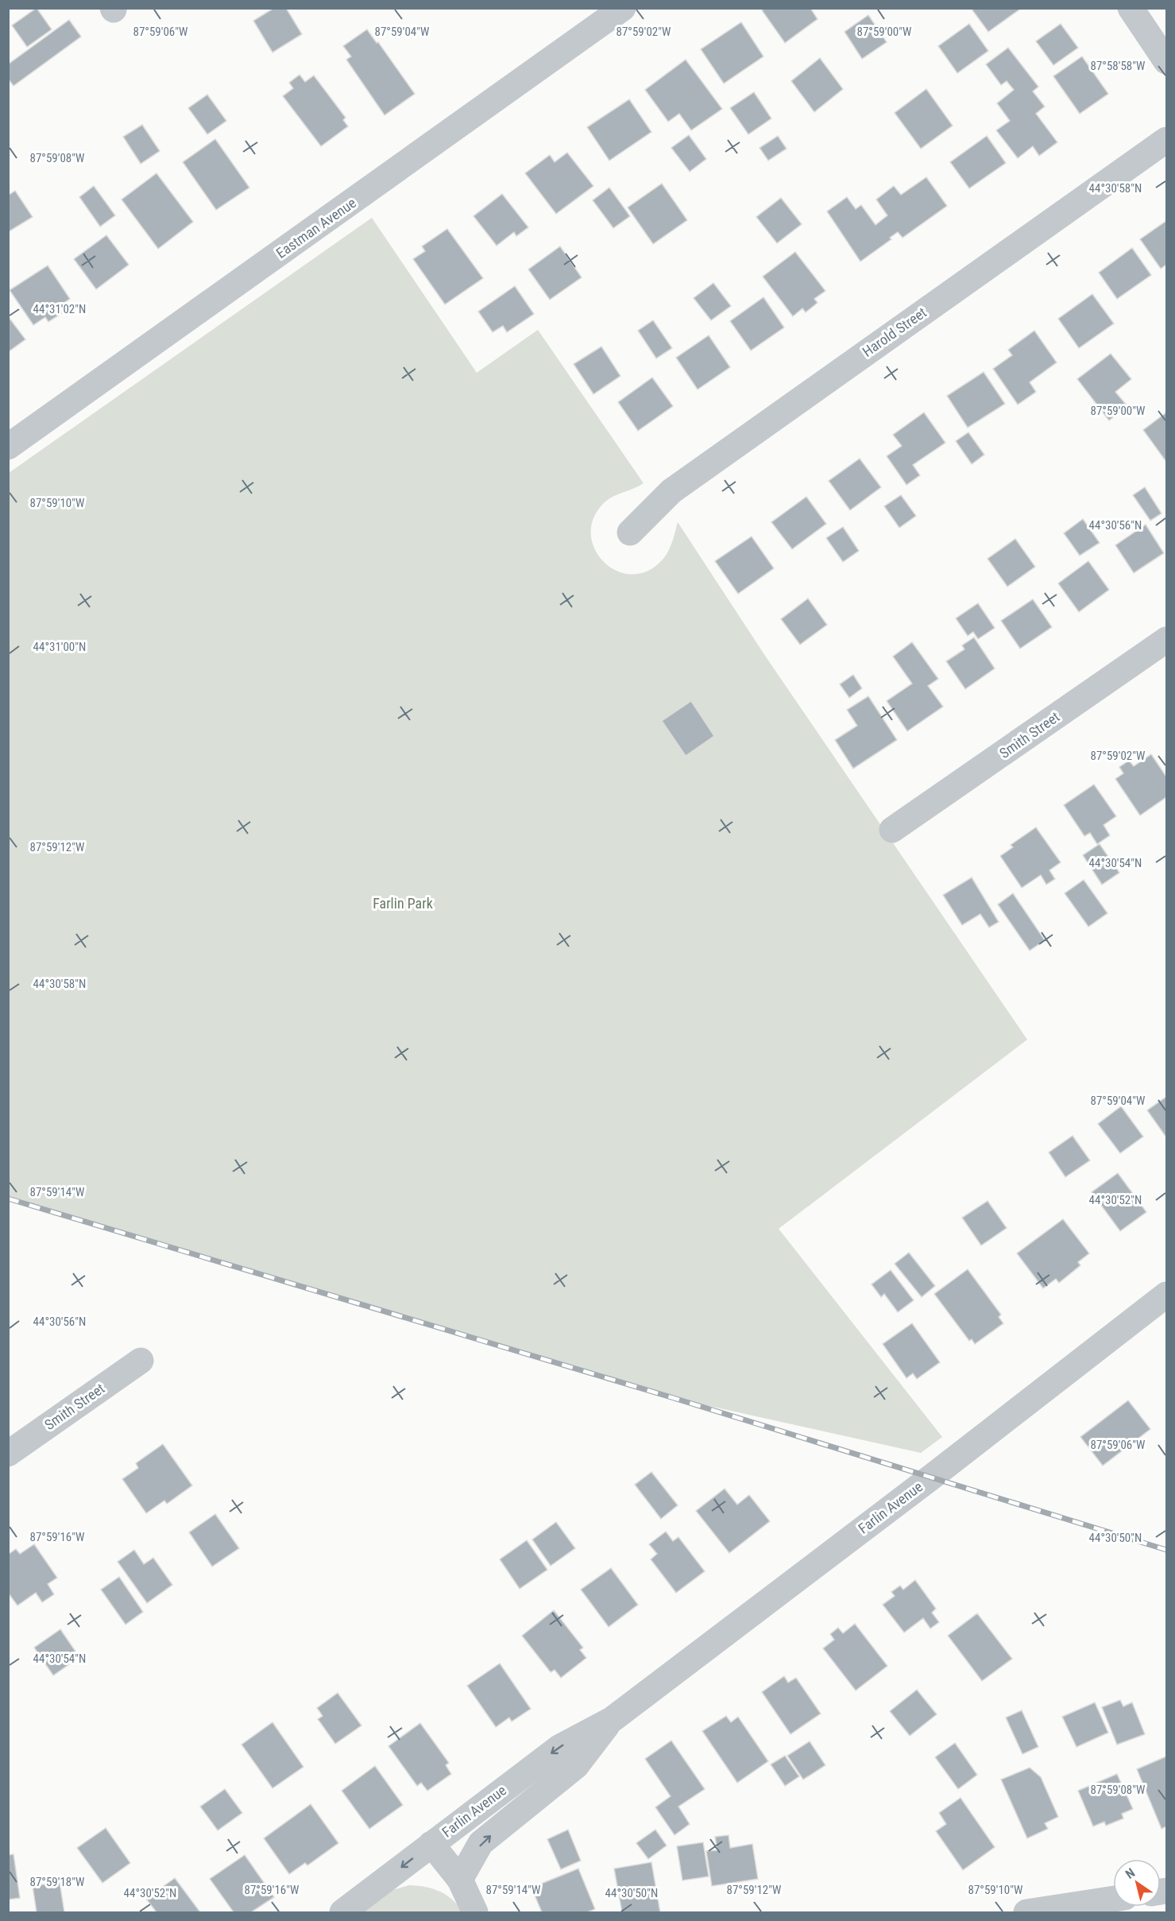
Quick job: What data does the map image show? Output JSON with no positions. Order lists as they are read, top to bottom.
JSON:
{
  "streets": {
    "street": [
      "Eastman Avenue",
      "Harold Street",
      "Smith Street",
      "Farlin Avenue"
    ]
  },
  "parks": ["Farlin Park"],
  "north": "top left",
  "coordinates": [
    "87°59'04\"W",
    "87°59'02\"W",
    "87°59'00\"W",
    "87°59'06\"W",
    "87°58'58\"W",
    "87°59'08\"W",
    "44°30'58\"N",
    "44°31'02\"N",
    "87°59'10\"W",
    "44°30'56\"N",
    "44°31'00\"N",
    "87°59'12\"W",
    "44°30'54\"N",
    "87°59'14\"W",
    "44°30'52\"N",
    "87°59'16\"W",
    "44°30'50\"N",
    "87°59'18\"W"
  ]
}
